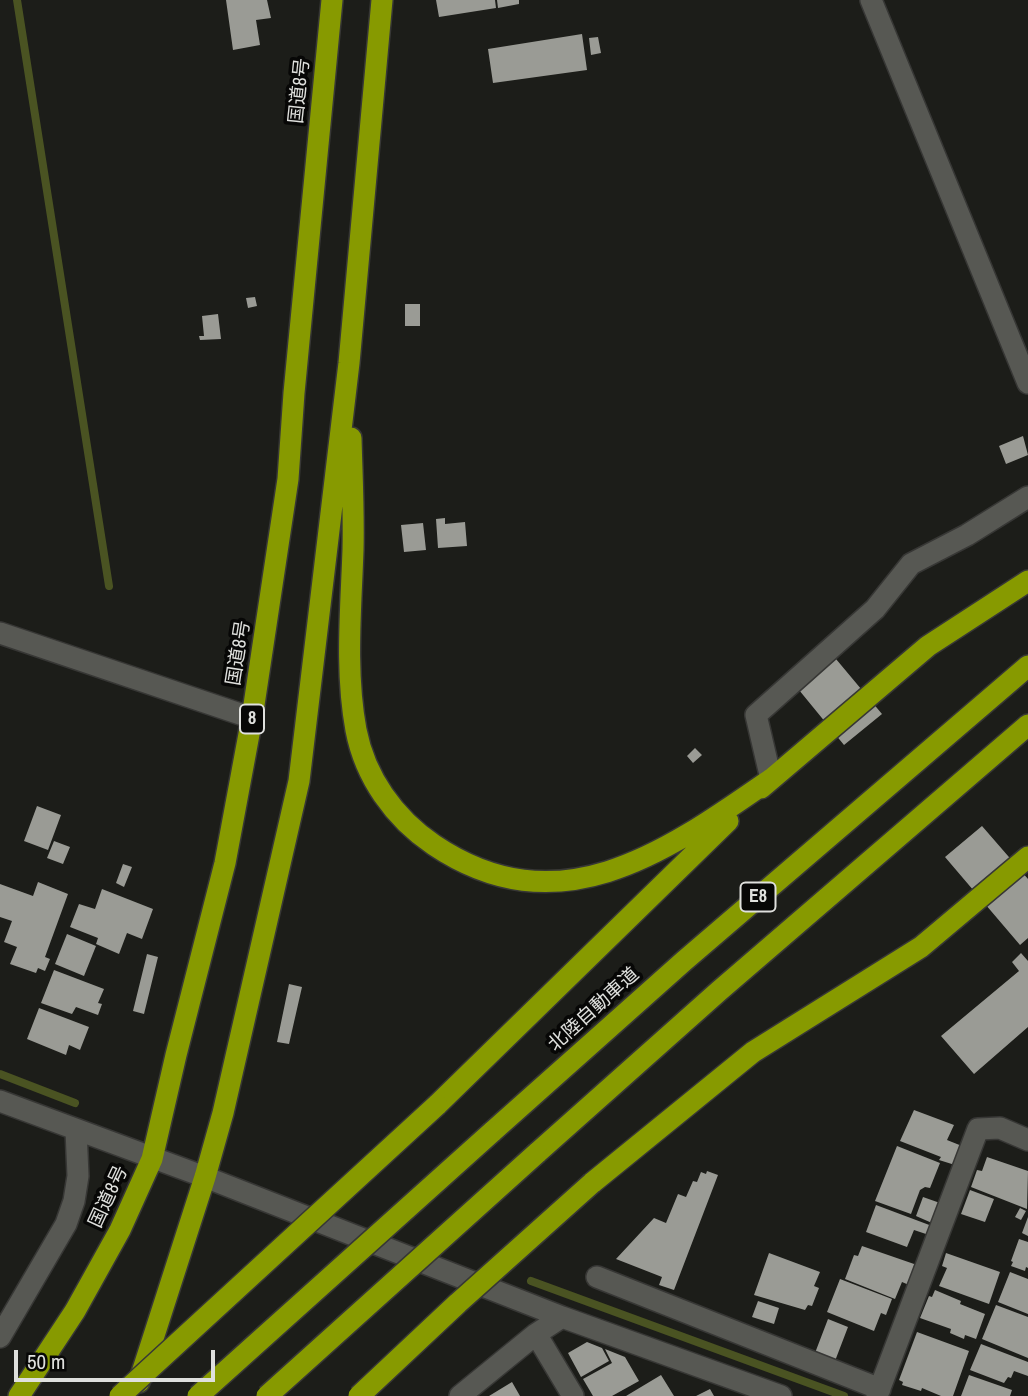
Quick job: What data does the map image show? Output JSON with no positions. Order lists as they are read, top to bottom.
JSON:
{
  "streets": {
    "highway": [
      "国道8号",
      "8",
      "E8",
      "北陸自動車道"
    ]
  },
  "scale_bar": "50 m"
}
